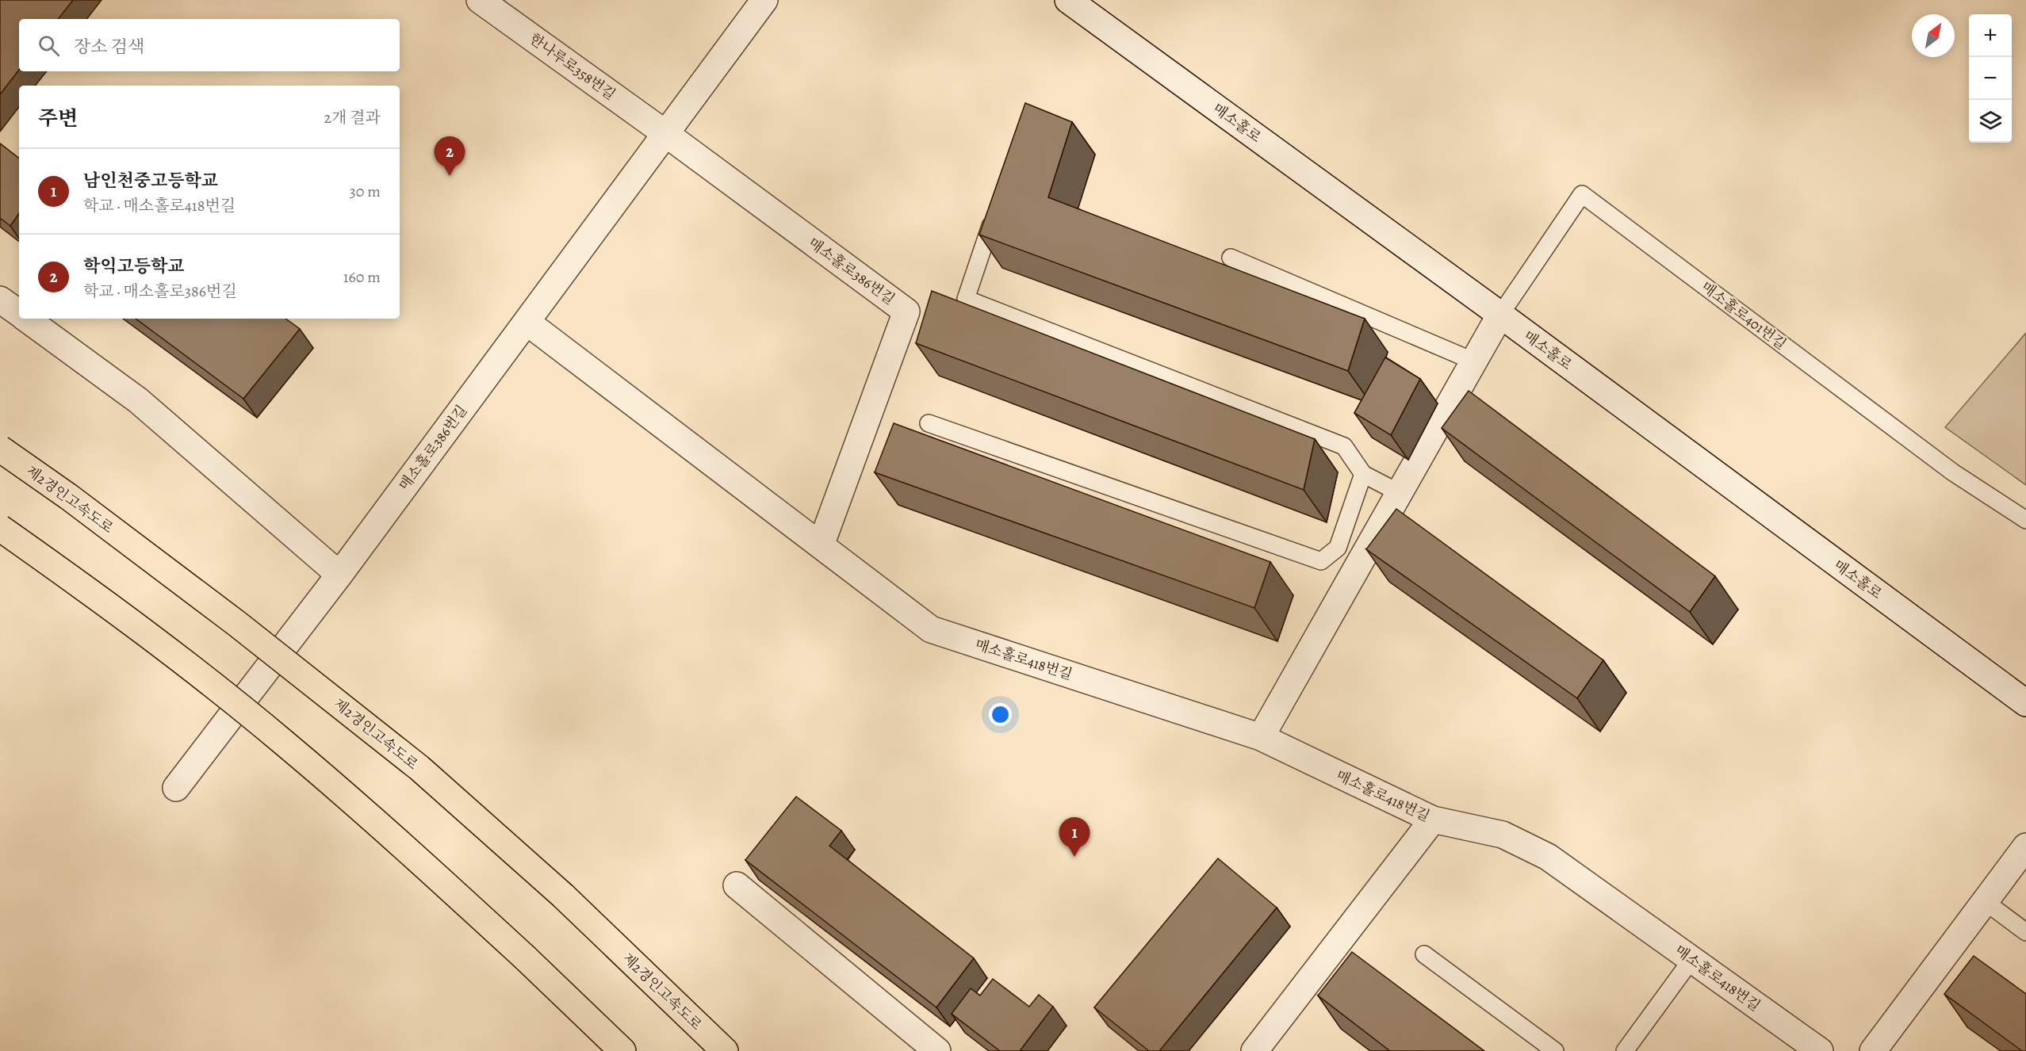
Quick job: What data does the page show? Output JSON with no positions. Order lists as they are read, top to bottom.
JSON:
{
  "streets": {
    "highway": ["제2경인고속도로"],
    "street": [
      "한나루로358번길",
      "매소홀로",
      "매소홀로386번길",
      "매소홀로418번길"
    ],
    "lane": ["매소홀로401번길"]
  },
  "crossings": [
    ["한나루로358번길", "매소홀로386번길"],
    ["매소홀로", "매소홀로401번길"],
    ["매소홀로386번길", "매소홀로418번길"]
  ],
  "north": "top right",
  "page": {
    "map_buttons": ["+", "−"],
    "search": "장소 검색",
    "heading": ["주변", "2개 결과"],
    "pins": ["2", "1"],
    "list": [
      {
        "mark": "1",
        "name": "남인천중고등학교",
        "note": "학교 · 매소홀로418번길",
        "value": "30 m"
      },
      {
        "mark": "2",
        "name": "학익고등학교",
        "note": "학교 · 매소홀로386번길",
        "value": "160 m"
      }
    ]
  }
}
